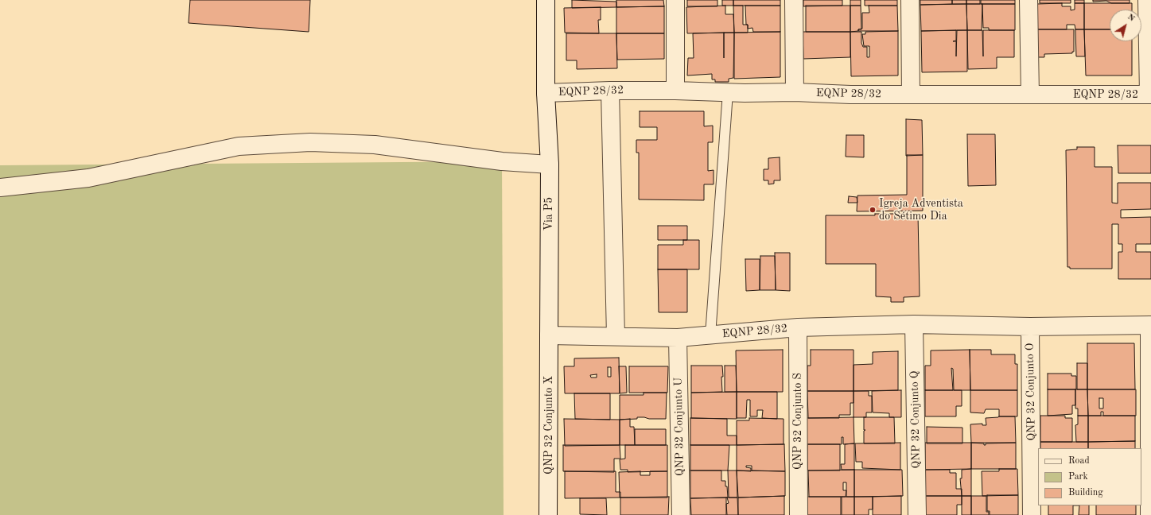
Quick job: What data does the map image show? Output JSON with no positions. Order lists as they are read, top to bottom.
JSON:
{
  "streets": {
    "street": [
      "EQNP 28/32",
      "Via P5",
      "QNP 32 Conjunto O",
      "QNP 32 Conjunto Q",
      "QNP 32 Conjunto S",
      "QNP 32 Conjunto X",
      "QNP 32 Conjunto U"
    ]
  },
  "crossings": [
    ["EQNP 28/32", "Via P5"],
    ["EQNP 28/32", "QNP 32 Conjunto O"],
    ["EQNP 28/32", "QNP 32 Conjunto Q"],
    ["EQNP 28/32", "QNP 32 Conjunto S"],
    ["EQNP 28/32", "QNP 32 Conjunto X"],
    ["EQNP 28/32", "QNP 32 Conjunto U"],
    ["Via P5", "QNP 32 Conjunto X"]
  ],
  "places": ["Igreja Adventista do Sétimo Dia"],
  "legend": ["Road", "Park", "Building"],
  "north": "top right"
}
